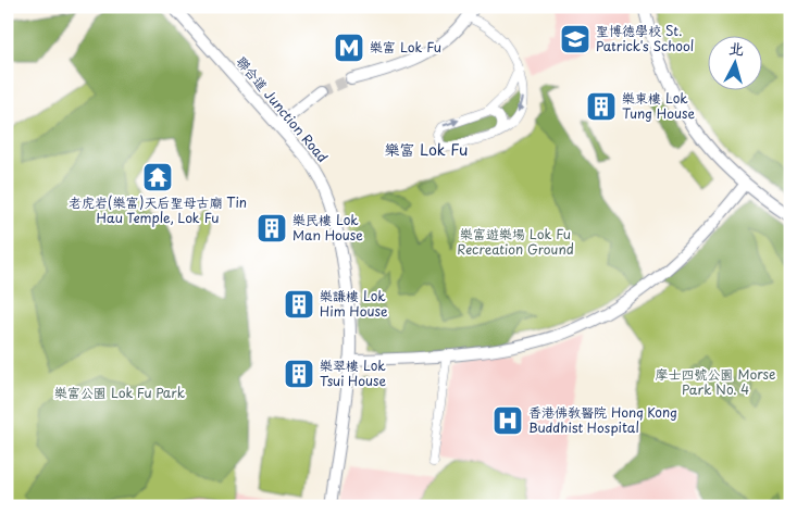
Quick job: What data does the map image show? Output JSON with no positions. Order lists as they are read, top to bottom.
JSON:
{
  "streets": {
    "main road": ["聯合道 Junction Road"]
  },
  "districts": ["樂富 Lok Fu"],
  "parks": ["樂富遊樂場 Lok Fu Recreation Ground", "摩士四號公園 Morse Park No. 4", "樂富公園 Lok Fu Park"],
  "places": {
    "school or university": ["聖博德學校 St. Patrick's School"],
    "metro station": ["樂富 Lok Fu"],
    "building": [
      "樂東樓 Lok Tung House",
      "樂民樓 Lok Man House",
      "樂謙樓 Lok Him House",
      "樂翠樓 Lok Tsui House"
    ],
    "temple": ["老虎岩(樂富)天后聖母古廟 Tin Hau Temple, Lok Fu"],
    "hospital": ["香港佛教醫院 Hong Kong Buddhist Hospital"]
  },
  "north": "top"
}
